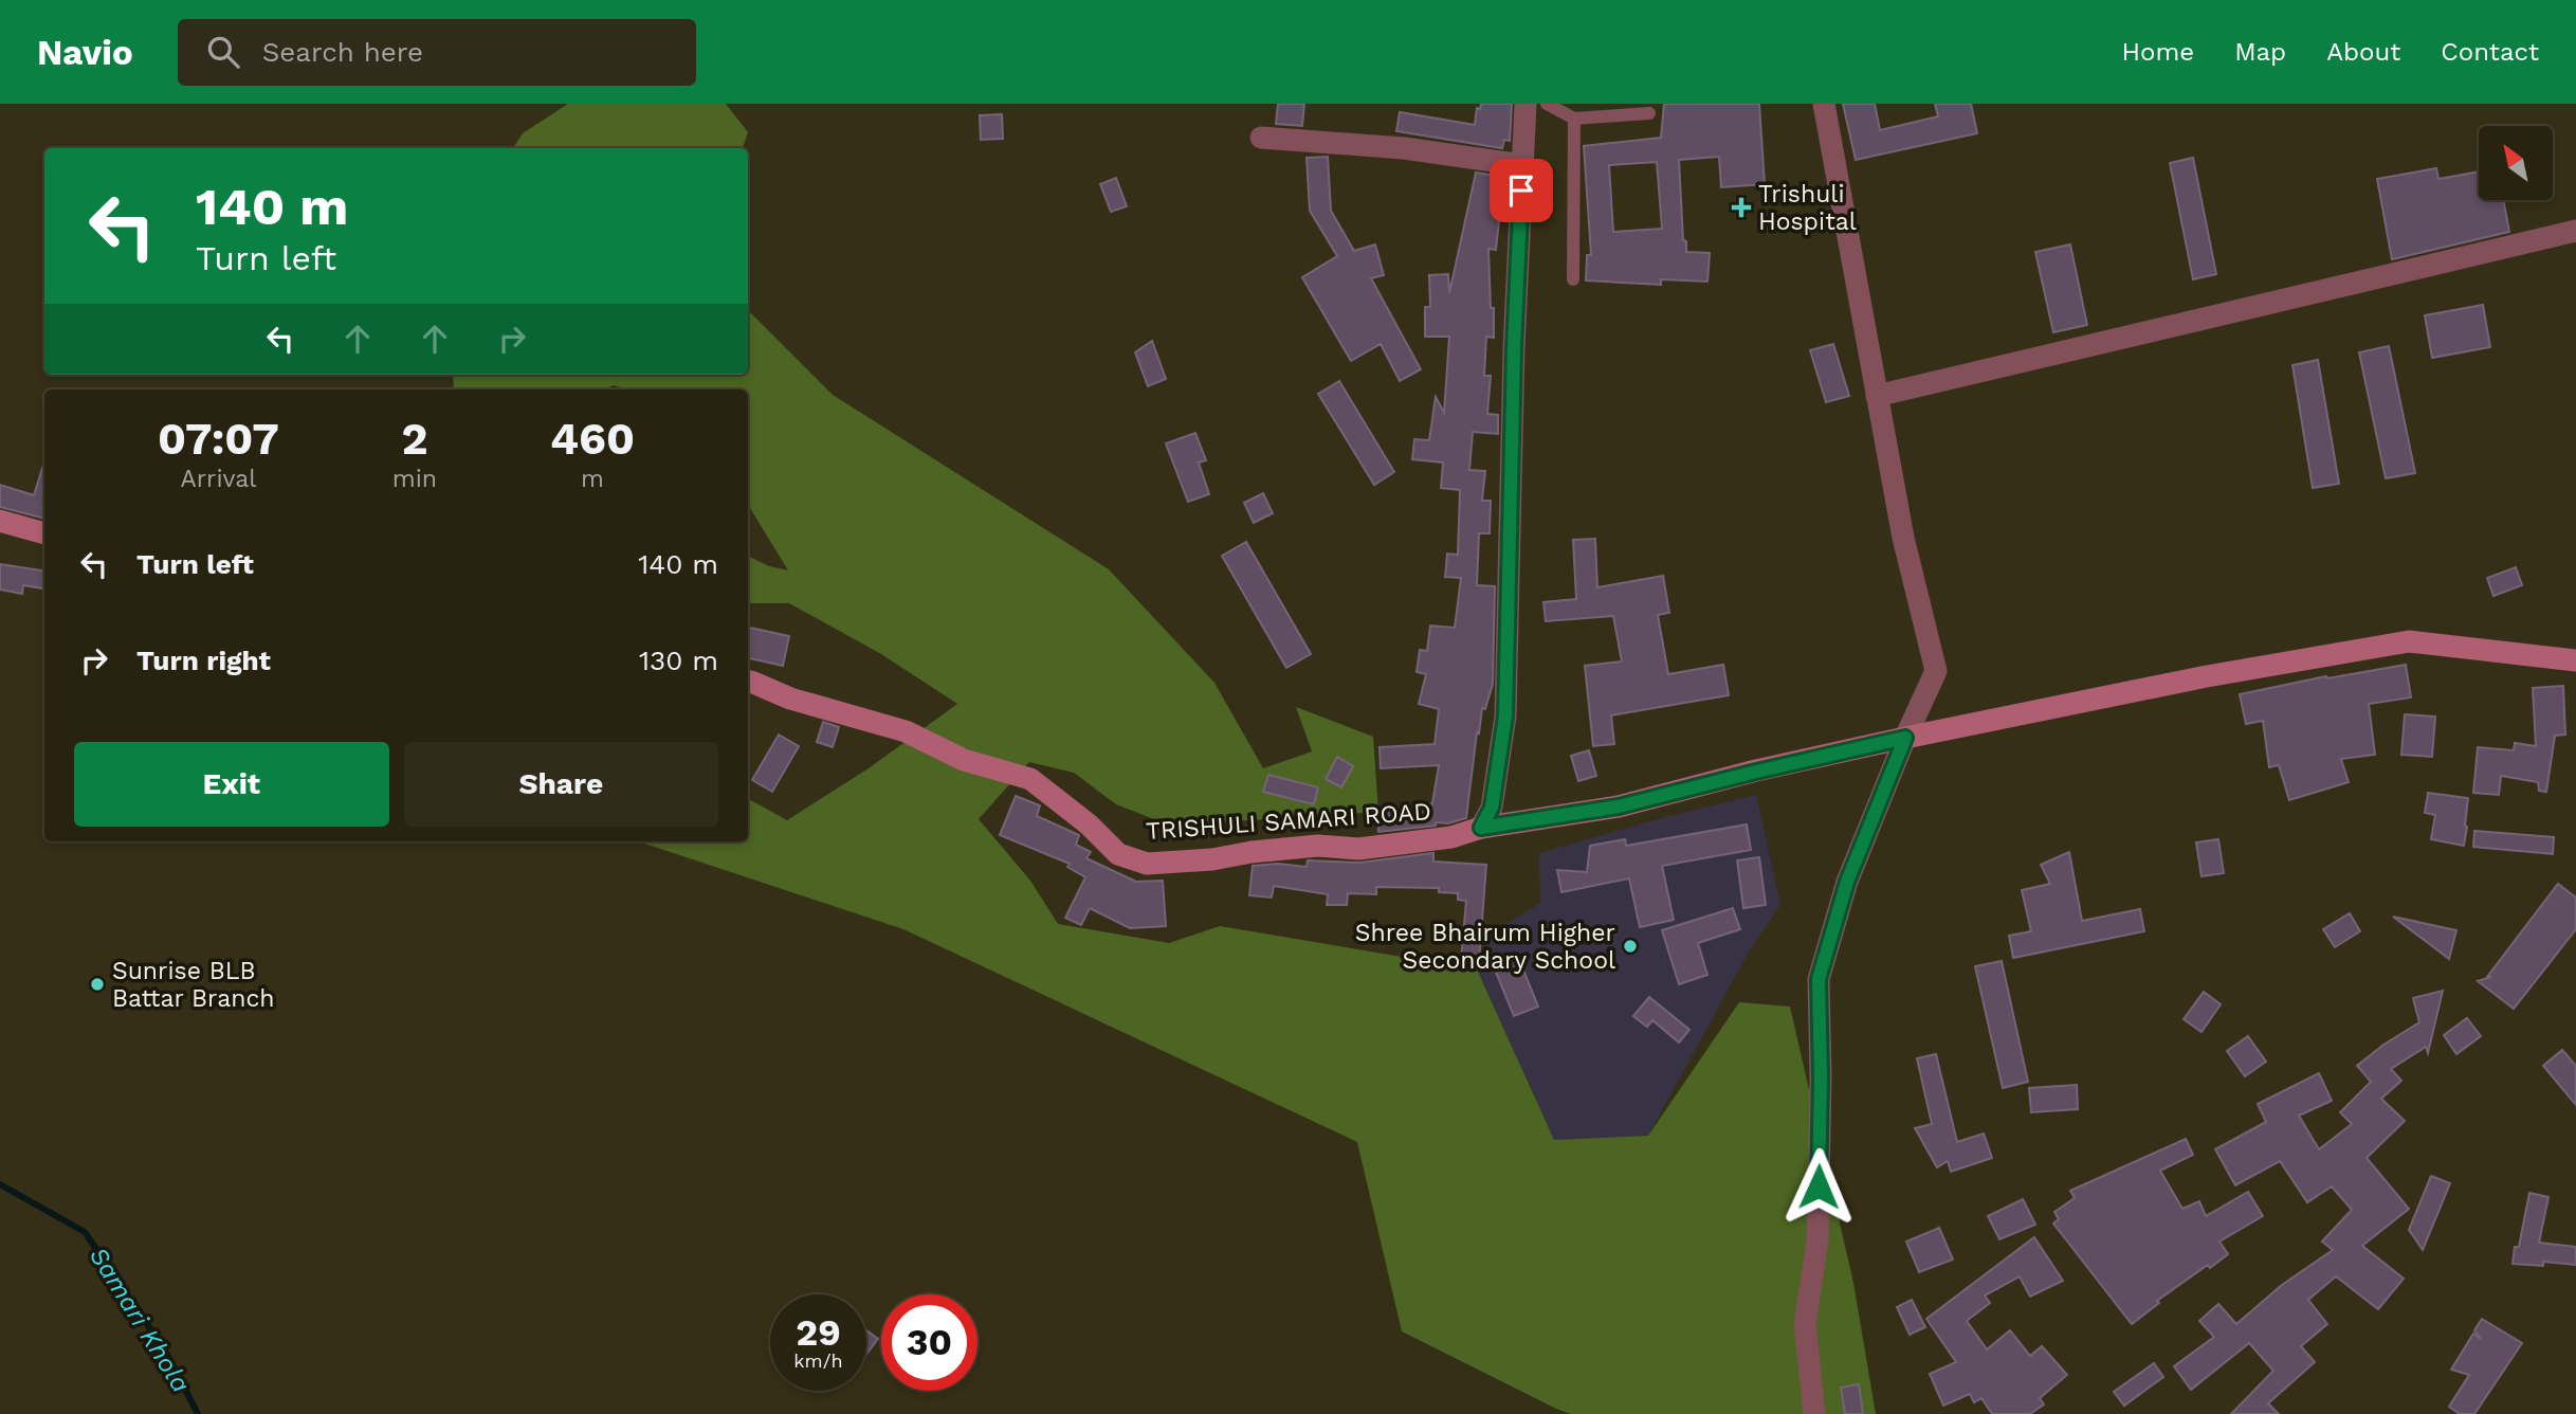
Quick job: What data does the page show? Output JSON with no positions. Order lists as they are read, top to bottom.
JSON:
{
  "streets": {
    "street": ["TRISHULI SAMARI ROAD"]
  },
  "water": ["Samari Khola"],
  "places": {
    "health": ["Trishuli Hospital"],
    "other": ["Shree Bhairum Higher Secondary School", "Sunrise BLB Battar Branch"]
  },
  "north": "top left",
  "page": {
    "header": "Navio",
    "search": "Search here",
    "nav": [
      "Home",
      "Map",
      "About",
      "Contact"
    ],
    "turn": ["140 m", "Turn left"],
    "eta": [
      "07:07",
      "Arrival",
      "2",
      "min",
      "460",
      "m"
    ],
    "list": [
      {
        "name": "Turn left",
        "value": "140 m"
      },
      {
        "name": "Turn right",
        "value": "130 m"
      }
    ],
    "buttons": ["Exit", "Share"],
    "speed": "29 km/h",
    "limit": "30"
  }
}
